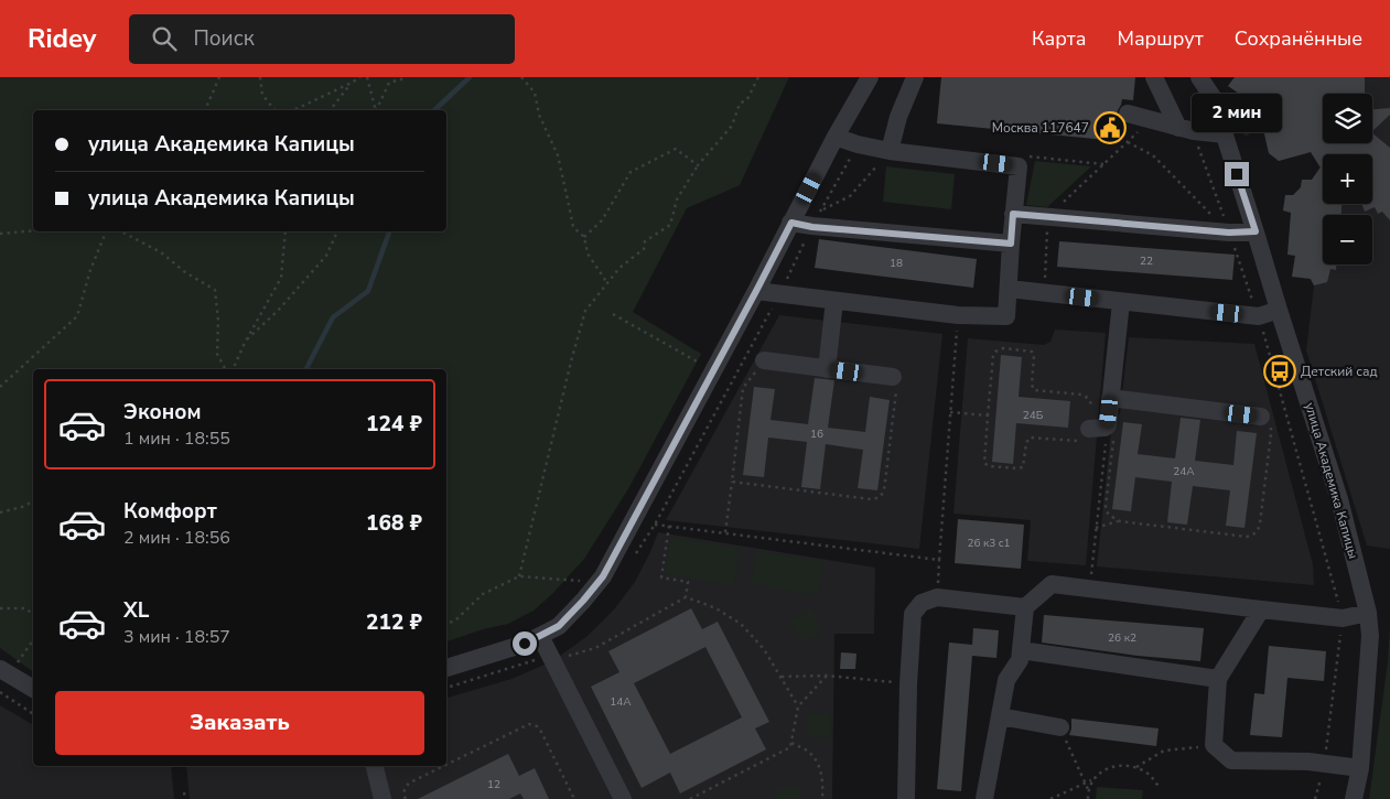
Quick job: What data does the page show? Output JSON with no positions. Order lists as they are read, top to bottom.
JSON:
{
  "streets": {
    "street": ["улица Академика Капицы"]
  },
  "places": {
    "public building": ["Москва 117647"],
    "bus stop": ["Детский сад"]
  },
  "house_numbers": [
    "22",
    "18",
    "24Б",
    "16",
    "24А",
    "26 к3 с1",
    "26 к2",
    "14А",
    "12"
  ],
  "page": {
    "header": "Ridey",
    "search": "Поиск",
    "nav": ["Карта", "Маршрут", "Сохранённые"],
    "map_buttons": ["+", "−"],
    "bubble": "2 мин",
    "banner": ["улица Академика Капицы", "улица Академика Капицы"],
    "list": [
      {
        "name": "Эконом",
        "note": "1 мин · 18:55",
        "value": "124 ₽"
      },
      {
        "name": "Комфорт",
        "note": "2 мин · 18:56",
        "value": "168 ₽"
      },
      {
        "name": "XL",
        "note": "3 мин · 18:57",
        "value": "212 ₽"
      }
    ],
    "buttons": "Заказать"
  }
}
